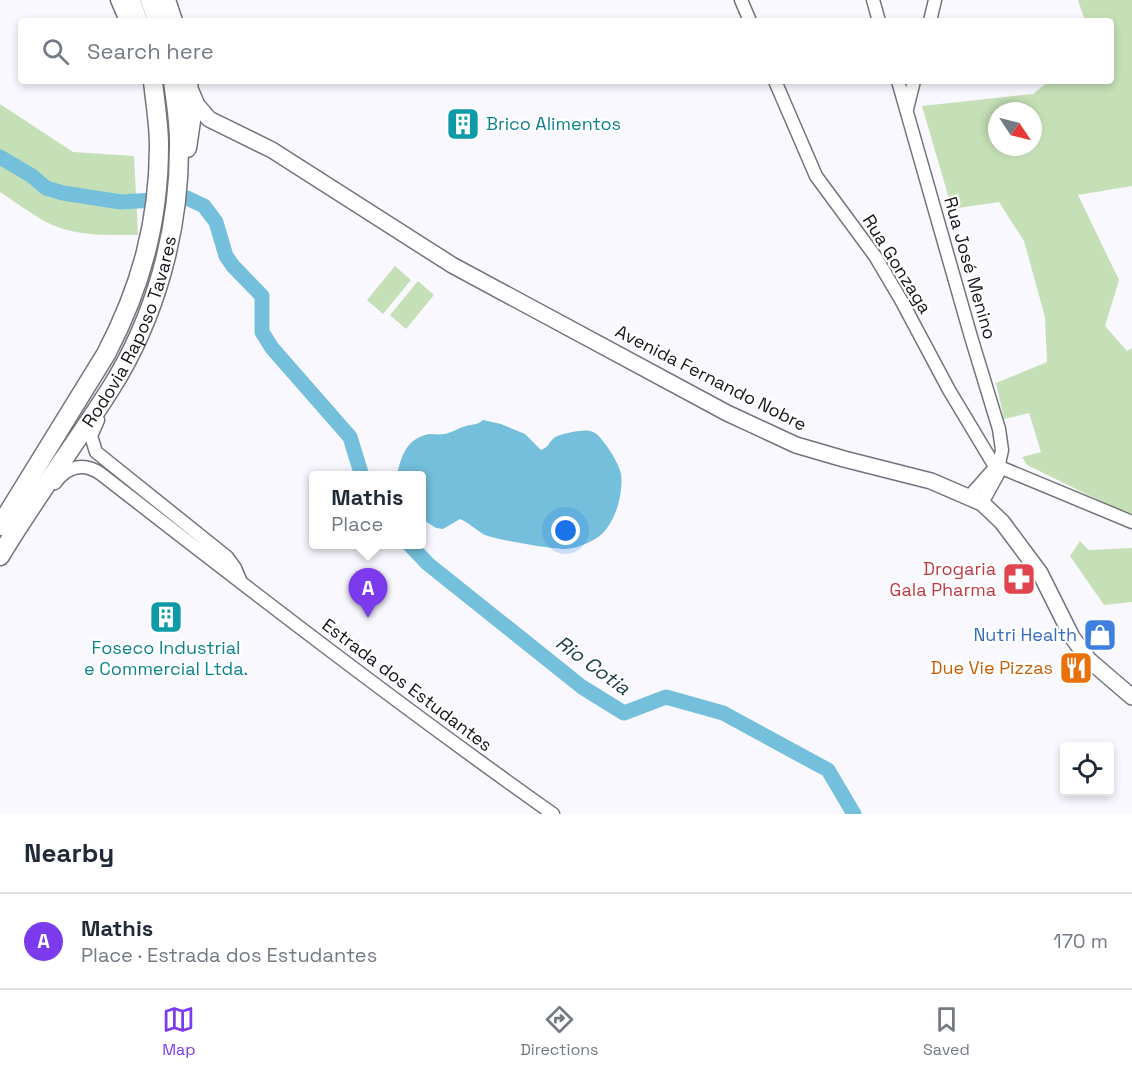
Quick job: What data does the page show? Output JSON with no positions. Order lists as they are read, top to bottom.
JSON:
{
  "streets": {
    "highway": ["Rodovia Raposo Tavares"],
    "main road": ["Avenida Fernando Nobre"],
    "street": ["Rua Gonzaga", "Rua José Menino", "Estrada dos Estudantes"]
  },
  "crossings": [
    ["Rua Gonzaga", "Rua José Menino"],
    ["Rua José Menino", "Avenida Fernando Nobre"],
    ["Rodovia Raposo Tavares", "Avenida Fernando Nobre"],
    ["Rodovia Raposo Tavares", "Estrada dos Estudantes"]
  ],
  "water": ["Rio Cotia"],
  "places": {
    "building": ["Brico Alimentos", "Foseco Industrial e Commercial Ltda."],
    "pharmacy": ["Drogaria Gala Pharma"],
    "shop": ["Nutri Health"],
    "restaurant": ["Due Vie Pizzas"]
  },
  "north": "bottom right",
  "page": {
    "search": "Search here",
    "popup": ["Mathis", "Place"],
    "pins": "A",
    "heading": "Nearby",
    "list": [
      {
        "mark": "A",
        "name": "Mathis",
        "note": "Place · Estrada dos Estudantes",
        "value": "170 m"
      }
    ],
    "nav": ["Map", "Directions", "Saved"]
  }
}
